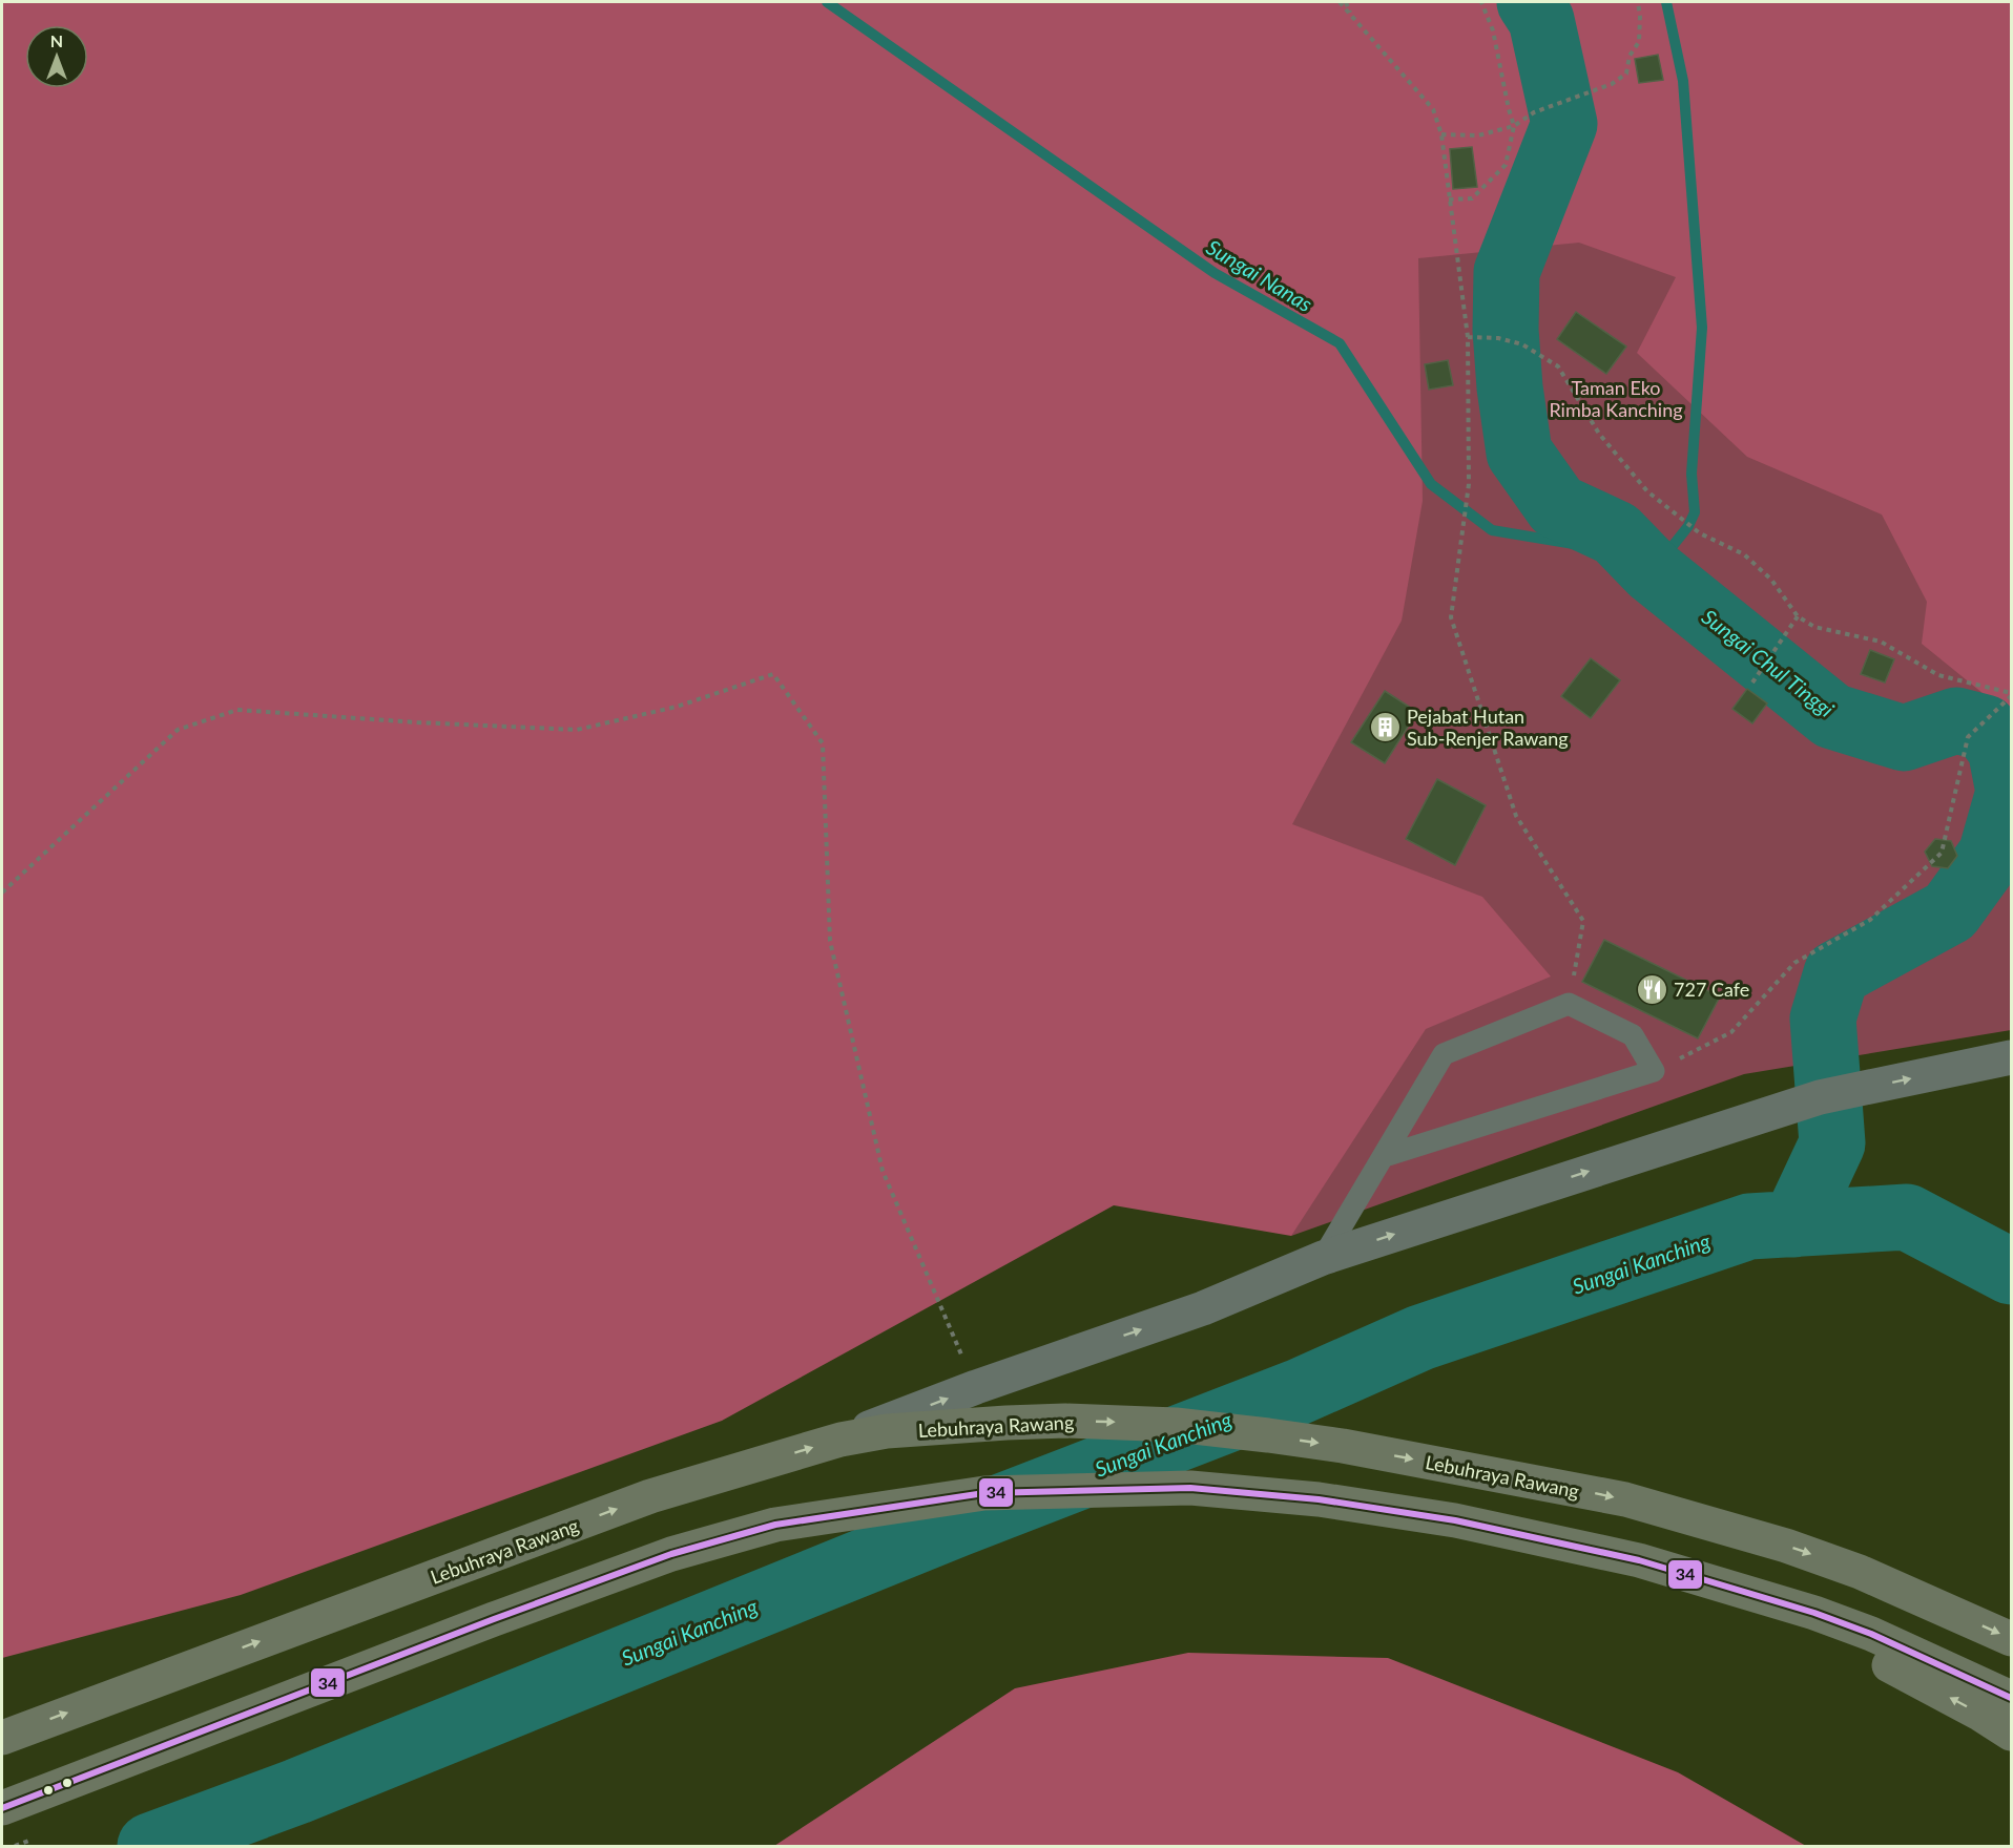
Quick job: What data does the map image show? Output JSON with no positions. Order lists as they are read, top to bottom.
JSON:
{
  "streets": {
    "highway": ["Lebuhraya Rawang"]
  },
  "water": ["Sungai Nanas", "Sungai Chul Tinggi", "Sungai Kanching"],
  "parks": ["Taman Eko Rimba Kanching"],
  "places": {
    "building": ["Pejabat Hutan Sub-Renjer Rawang"],
    "restaurant": ["727 Cafe"]
  },
  "lines": ["transit line 34"],
  "north": "top"
}
